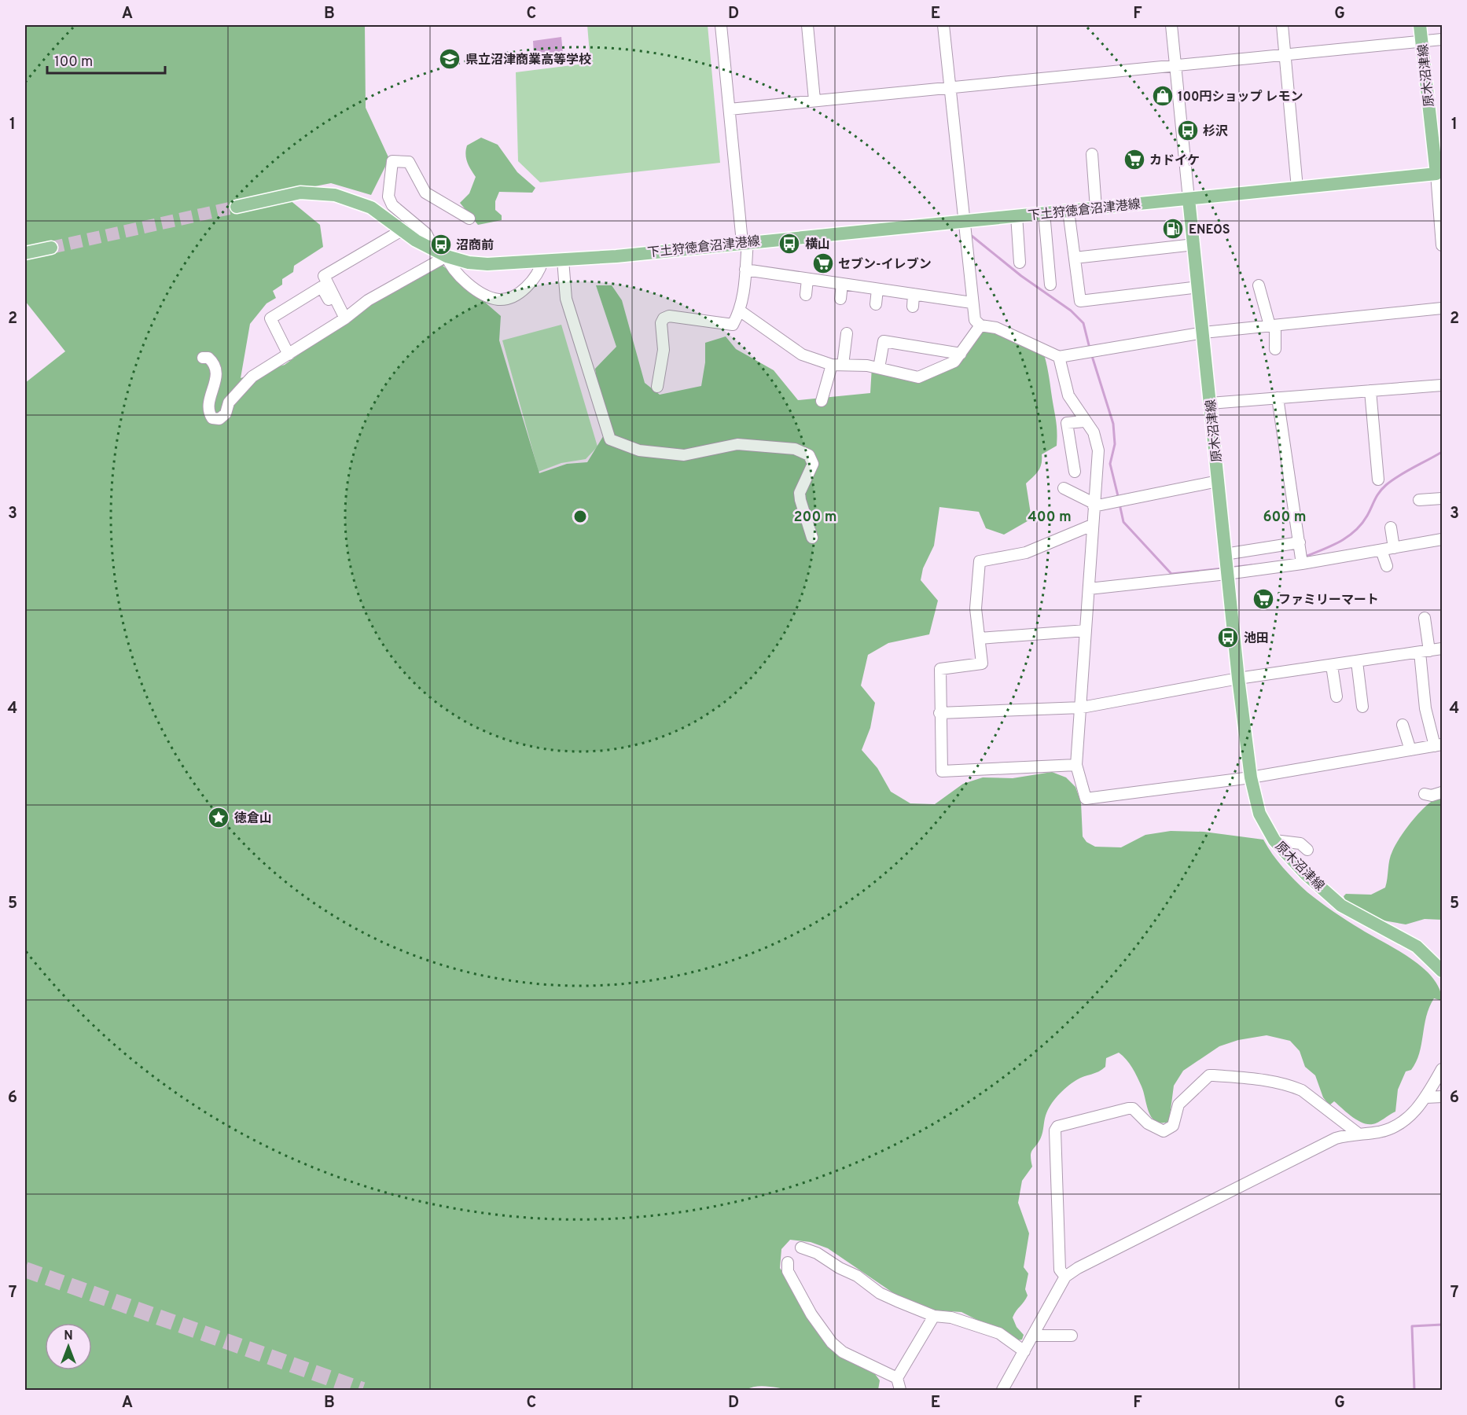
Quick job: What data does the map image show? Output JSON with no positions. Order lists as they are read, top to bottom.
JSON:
{
  "streets": {
    "main road": ["原木沼津線", "下土狩徳倉沼津港線"]
  },
  "crossings": [
    ["原木沼津線", "下土狩徳倉沼津港線"]
  ],
  "places": {
    "school or university": ["県立沼津商業高等学校"],
    "shop": ["100円ショップ レモン"],
    "bus stop": [
      "杉沢",
      "横山",
      "沼商前",
      "池田"
    ],
    "supermarket": ["カドイケ", "セブン-イレブン", "ファミリーマート"],
    "fuel station": ["ENEOS"],
    "place": ["徳倉山"]
  },
  "scale_bar": "100 m",
  "north": "top",
  "grid": {
    "columns": [
      "A",
      "B",
      "C",
      "D",
      "E",
      "F",
      "G"
    ],
    "rows": [
      "1",
      "2",
      "3",
      "4",
      "5",
      "6",
      "7"
    ]
  },
  "rings": ["200 m", "400 m", "600 m"]
}
